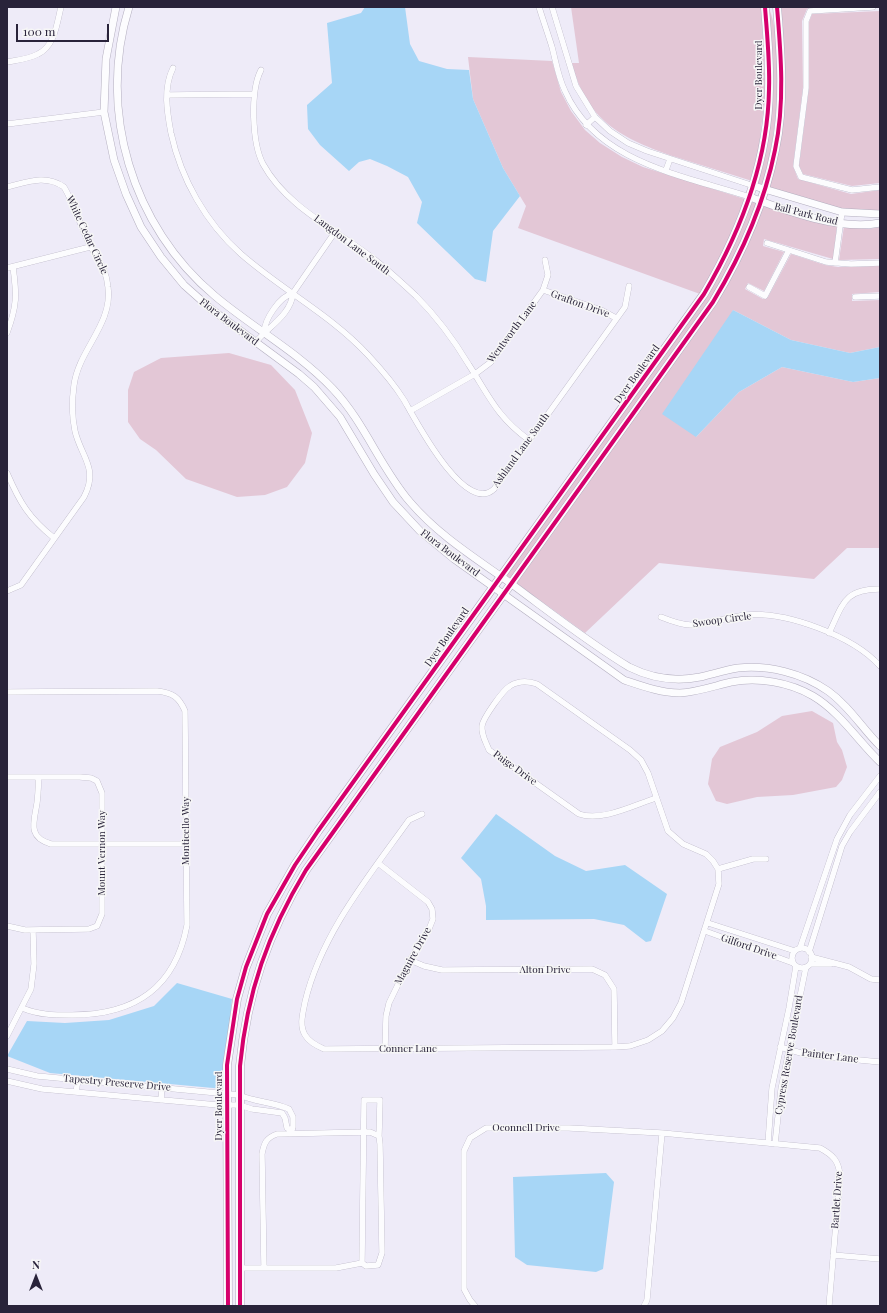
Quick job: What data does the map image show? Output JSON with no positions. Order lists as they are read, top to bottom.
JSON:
{
  "streets": {
    "main road": ["Dyer Boulevard"],
    "street": [
      "Ball Park Road",
      "White Cedar Circle",
      "Langdon Lane South",
      "Grafton Drive",
      "Flora Boulevard",
      "Wentworth Lane",
      "Ashland Lane South",
      "Swoop Circle",
      "Paige Drive",
      "Monticello Way",
      "Mount Vernon Way",
      "Gilford Drive",
      "Maguire Drive",
      "Alton Drive",
      "Conner Lane",
      "Cypress Reserve Boulevard",
      "Painter Lane",
      "Tapestry Preserve Drive",
      "Oconnell Drive",
      "Bartlet Drive"
    ]
  },
  "crossings": [
    ["Dyer Boulevard", "Ball Park Road"],
    ["Dyer Boulevard", "Flora Boulevard"],
    ["Dyer Boulevard", "Tapestry Preserve Drive"],
    ["Langdon Lane South", "Wentworth Lane"],
    ["Langdon Lane South", "Ashland Lane South"],
    ["Grafton Drive", "Wentworth Lane"],
    ["Grafton Drive", "Ashland Lane South"],
    ["Wentworth Lane", "Ashland Lane South"],
    ["Gilford Drive", "Conner Lane"],
    ["Gilford Drive", "Cypress Reserve Boulevard"],
    ["Maguire Drive", "Alton Drive"],
    ["Maguire Drive", "Conner Lane"],
    ["Alton Drive", "Conner Lane"],
    ["Cypress Reserve Boulevard", "Painter Lane"],
    ["Cypress Reserve Boulevard", "Oconnell Drive"],
    ["Cypress Reserve Boulevard", "Bartlet Drive"],
    ["Oconnell Drive", "Bartlet Drive"]
  ],
  "scale_bar": "100 m",
  "north": "top"
}
